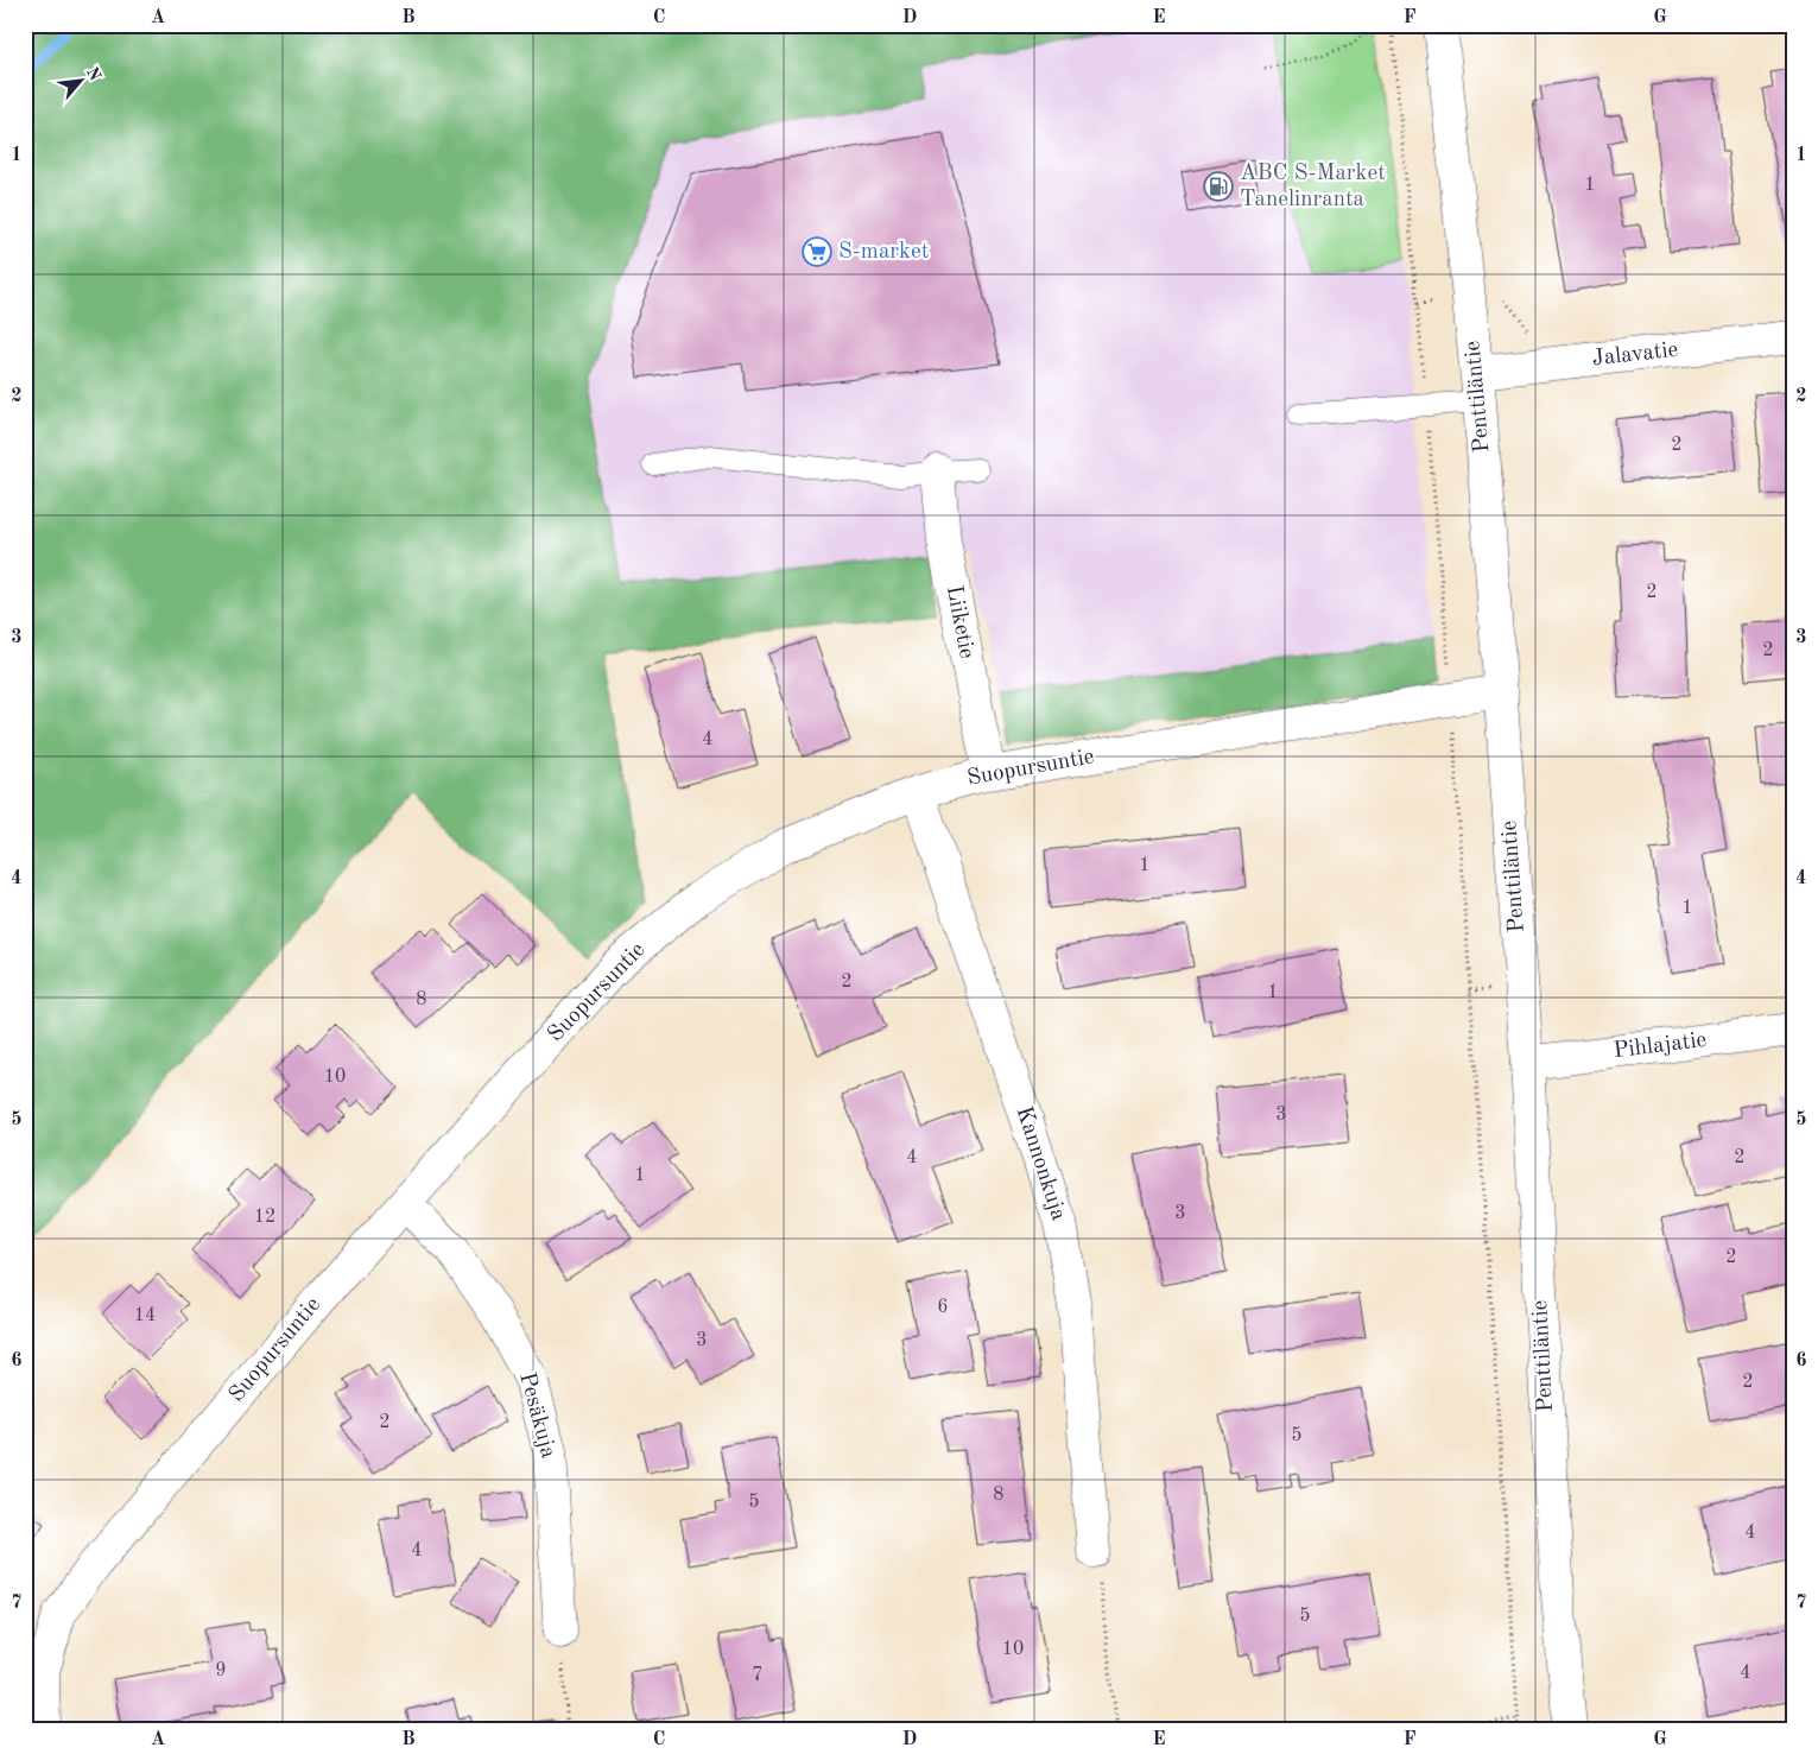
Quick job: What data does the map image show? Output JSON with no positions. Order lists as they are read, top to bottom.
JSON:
{
  "streets": {
    "street": [
      "Jalavatie",
      "Penttiläntie",
      "Liiketie",
      "Suopursuntie",
      "Pihlajatie",
      "Kannonkuja",
      "Pesäkuja"
    ]
  },
  "crossings": [
    ["Jalavatie", "Penttiläntie"],
    ["Penttiläntie", "Suopursuntie"],
    ["Penttiläntie", "Pihlajatie"],
    ["Liiketie", "Suopursuntie"],
    ["Suopursuntie", "Kannonkuja"],
    ["Suopursuntie", "Pesäkuja"]
  ],
  "places": {
    "fuel station": ["ABC S-Market Tanelinranta"],
    "supermarket": ["S-market"]
  },
  "house_numbers": [
    "1",
    "2",
    "2",
    "2",
    "4",
    "1",
    "1",
    "2",
    "1",
    "8",
    "10",
    "3",
    "4",
    "2",
    "1",
    "3",
    "12",
    "2",
    "6",
    "14",
    "3",
    "2",
    "2",
    "5",
    "8",
    "5",
    "4",
    "4",
    "5",
    "10",
    "9",
    "4",
    "7"
  ],
  "north": "top right",
  "grid": {
    "columns": [
      "A",
      "B",
      "C",
      "D",
      "E",
      "F",
      "G"
    ],
    "rows": [
      "1",
      "2",
      "3",
      "4",
      "5",
      "6",
      "7"
    ]
  }
}
